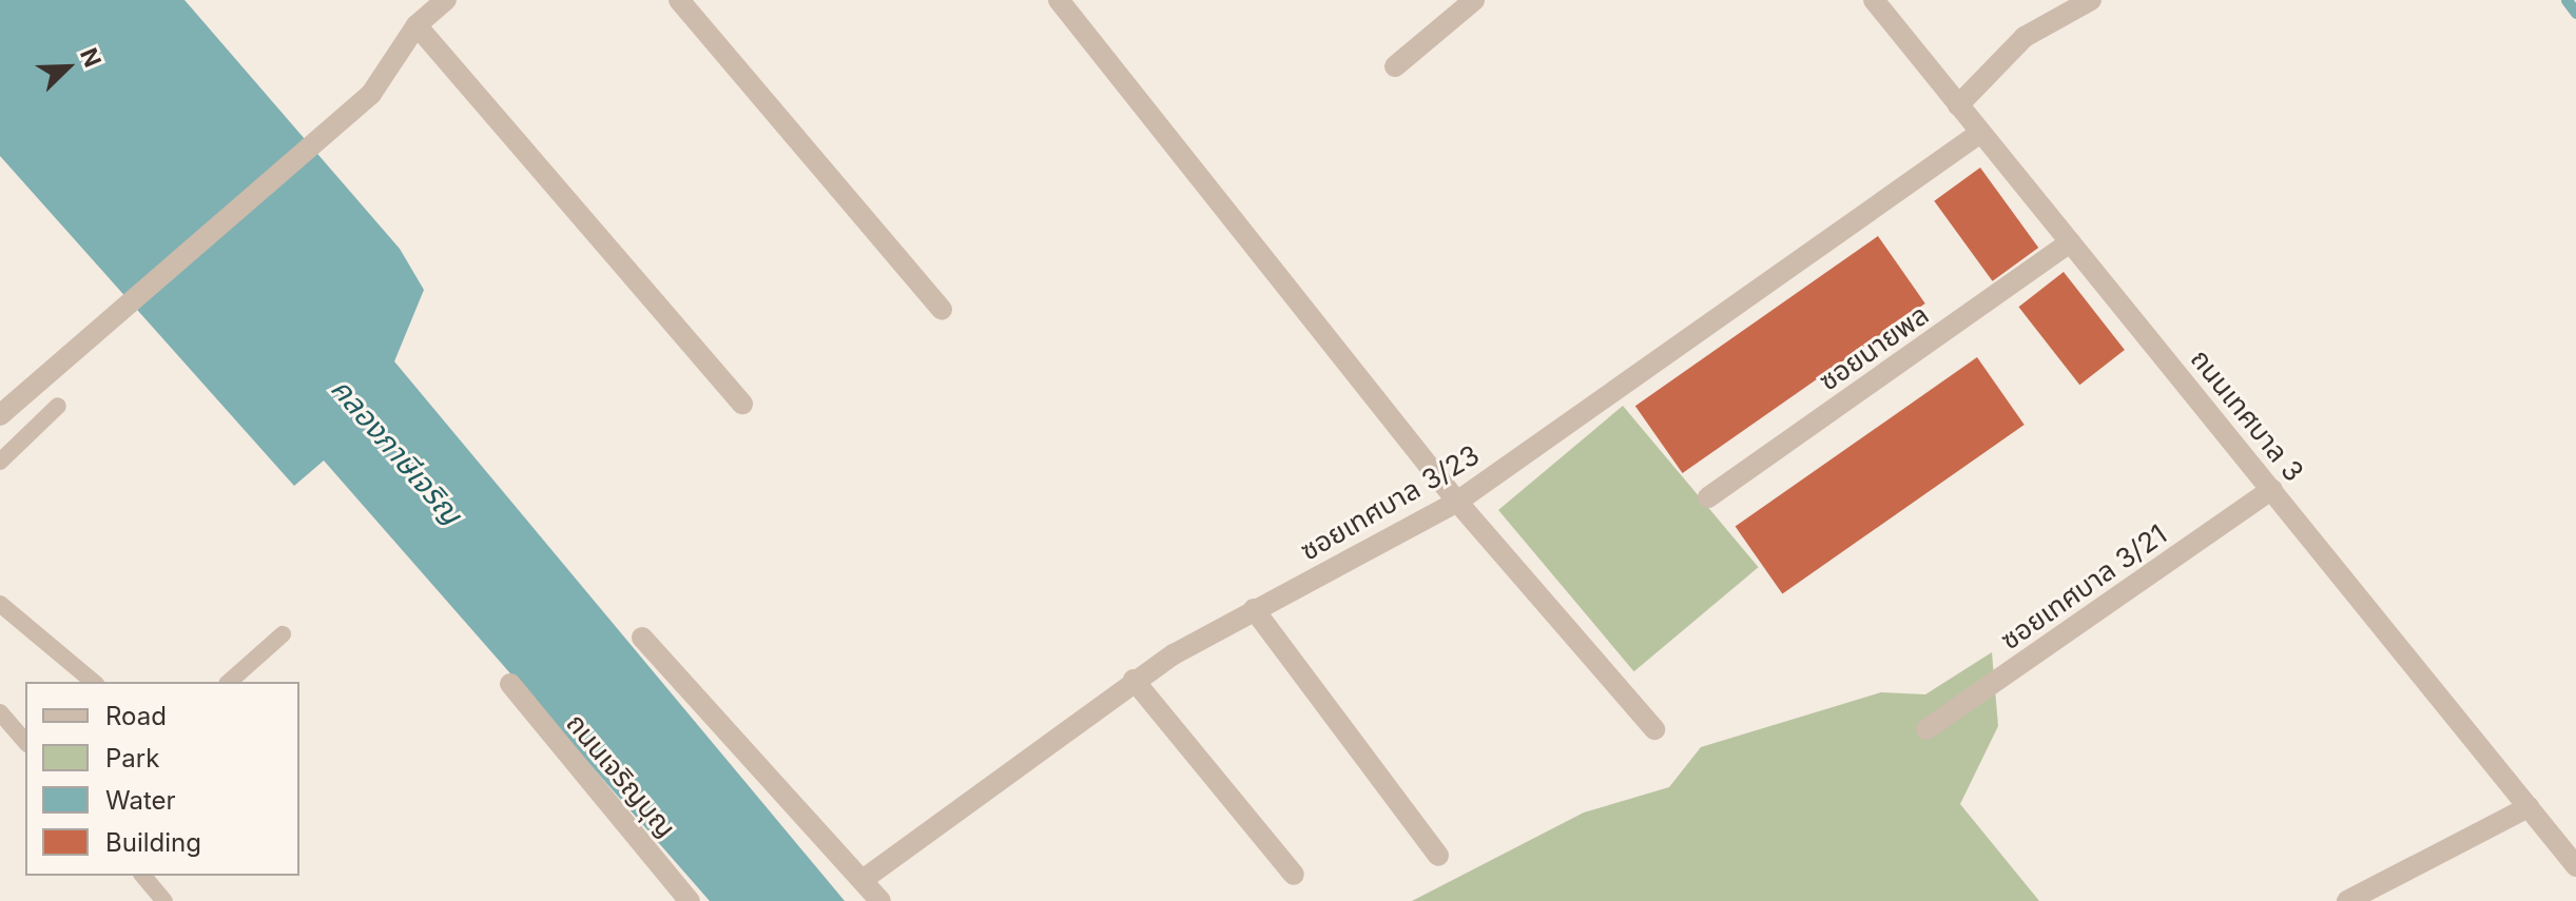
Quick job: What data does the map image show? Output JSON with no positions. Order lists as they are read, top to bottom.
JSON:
{
  "streets": {
    "street": [
      "ซอยนายพล",
      "ถนนเทศบาล 3",
      "ซอยเทศบาล 3/23",
      "ซอยเทศบาล 3/21",
      "ถนนเจริญบุญ"
    ]
  },
  "crossings": [
    ["ซอยนายพล", "ถนนเทศบาล 3"],
    ["ถนนเทศบาล 3", "ซอยเทศบาล 3/23"],
    ["ถนนเทศบาล 3", "ซอยเทศบาล 3/21"]
  ],
  "water": ["คลองภาษีเจริญ"],
  "legend": [
    "Road",
    "Park",
    "Water",
    "Building"
  ],
  "north": "top right"
}
